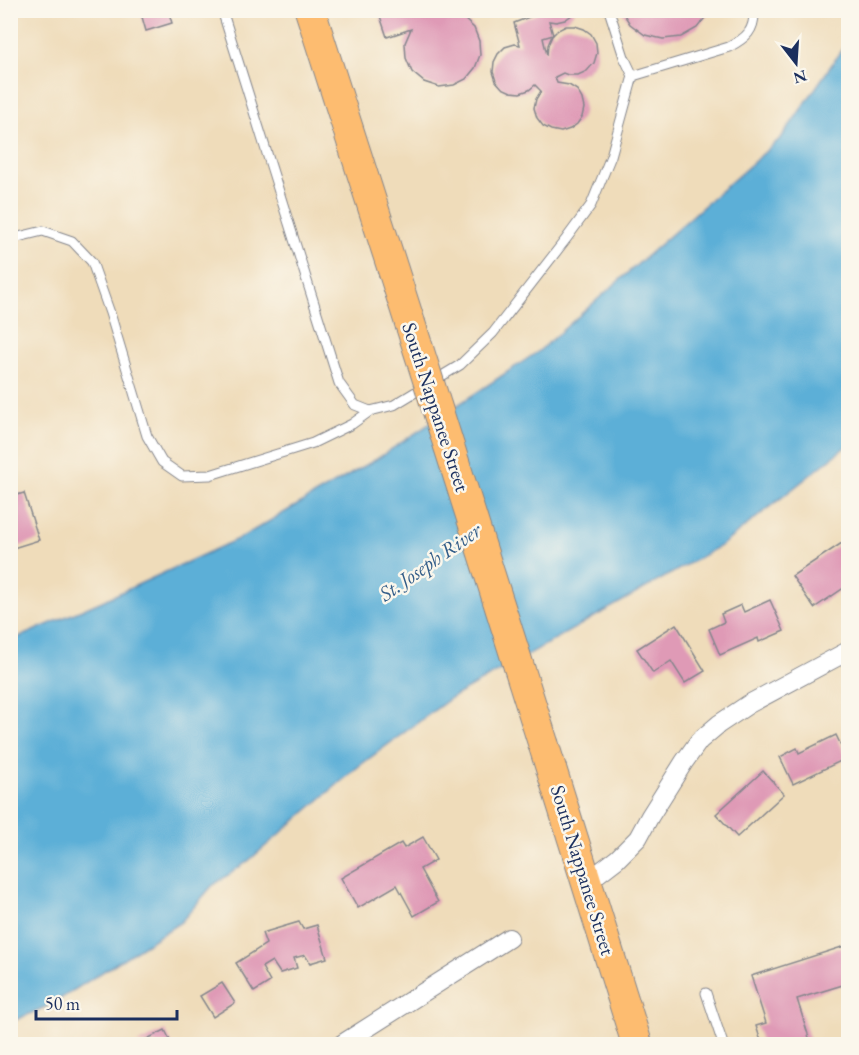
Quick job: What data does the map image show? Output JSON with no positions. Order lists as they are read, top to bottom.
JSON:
{
  "streets": {
    "main road": ["South Nappanee Street"]
  },
  "water": ["St. Joseph River"],
  "scale_bar": "50 m",
  "north": "bottom"
}
